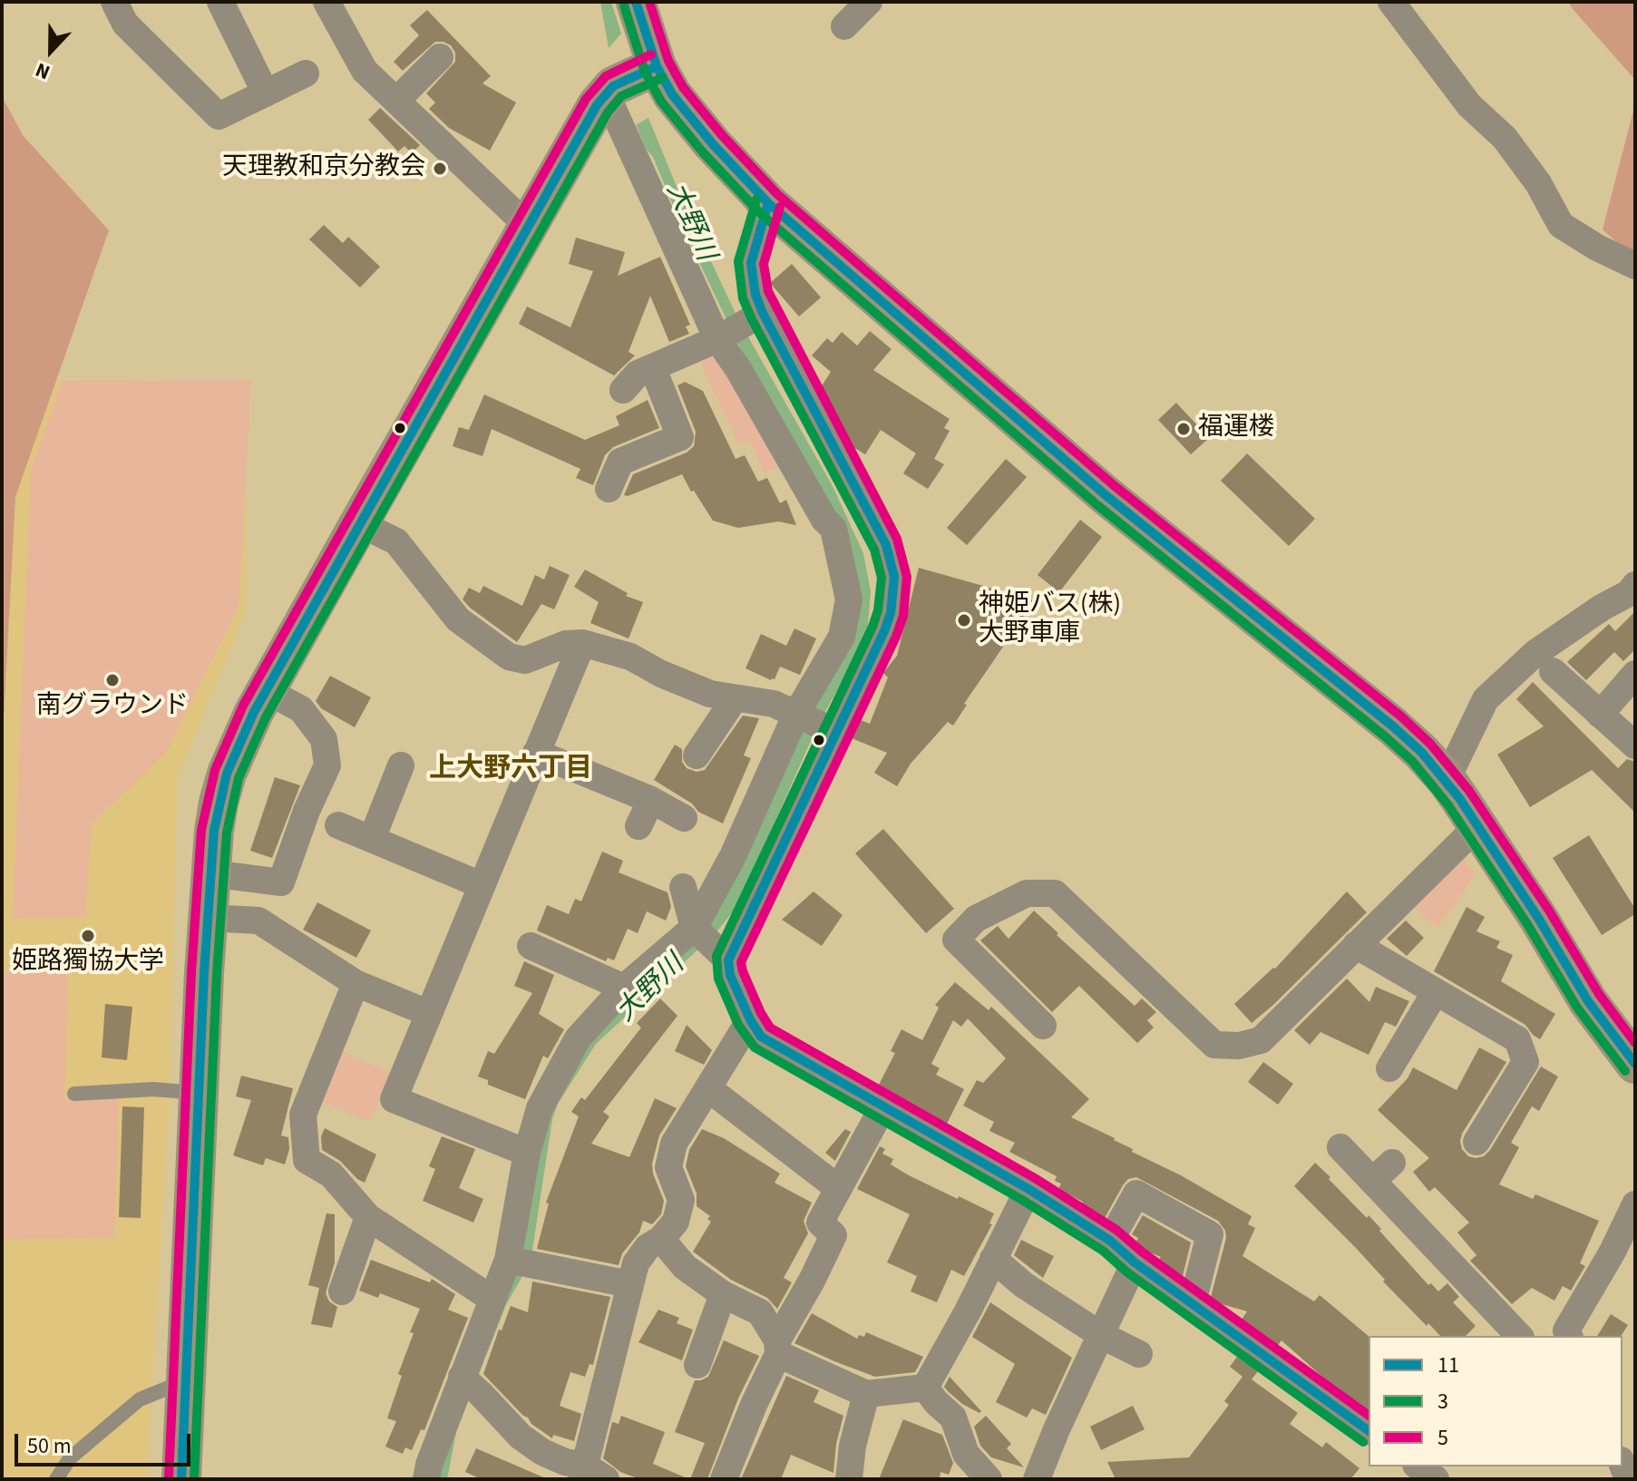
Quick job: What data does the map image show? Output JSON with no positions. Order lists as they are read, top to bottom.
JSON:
{
  "districts": ["上大野六丁目"],
  "water": ["大野川"],
  "places": [
    "天理教和京分教会",
    "福運楼",
    "神姫バス(株) 大野車庫",
    "南グラウンド",
    "姫路獨協大学"
  ],
  "lines": ["transit line 11", "transit line 5", "transit line 3"],
  "legend": ["11", "3", "5"],
  "scale_bar": "50 m",
  "north": "bottom"
}
